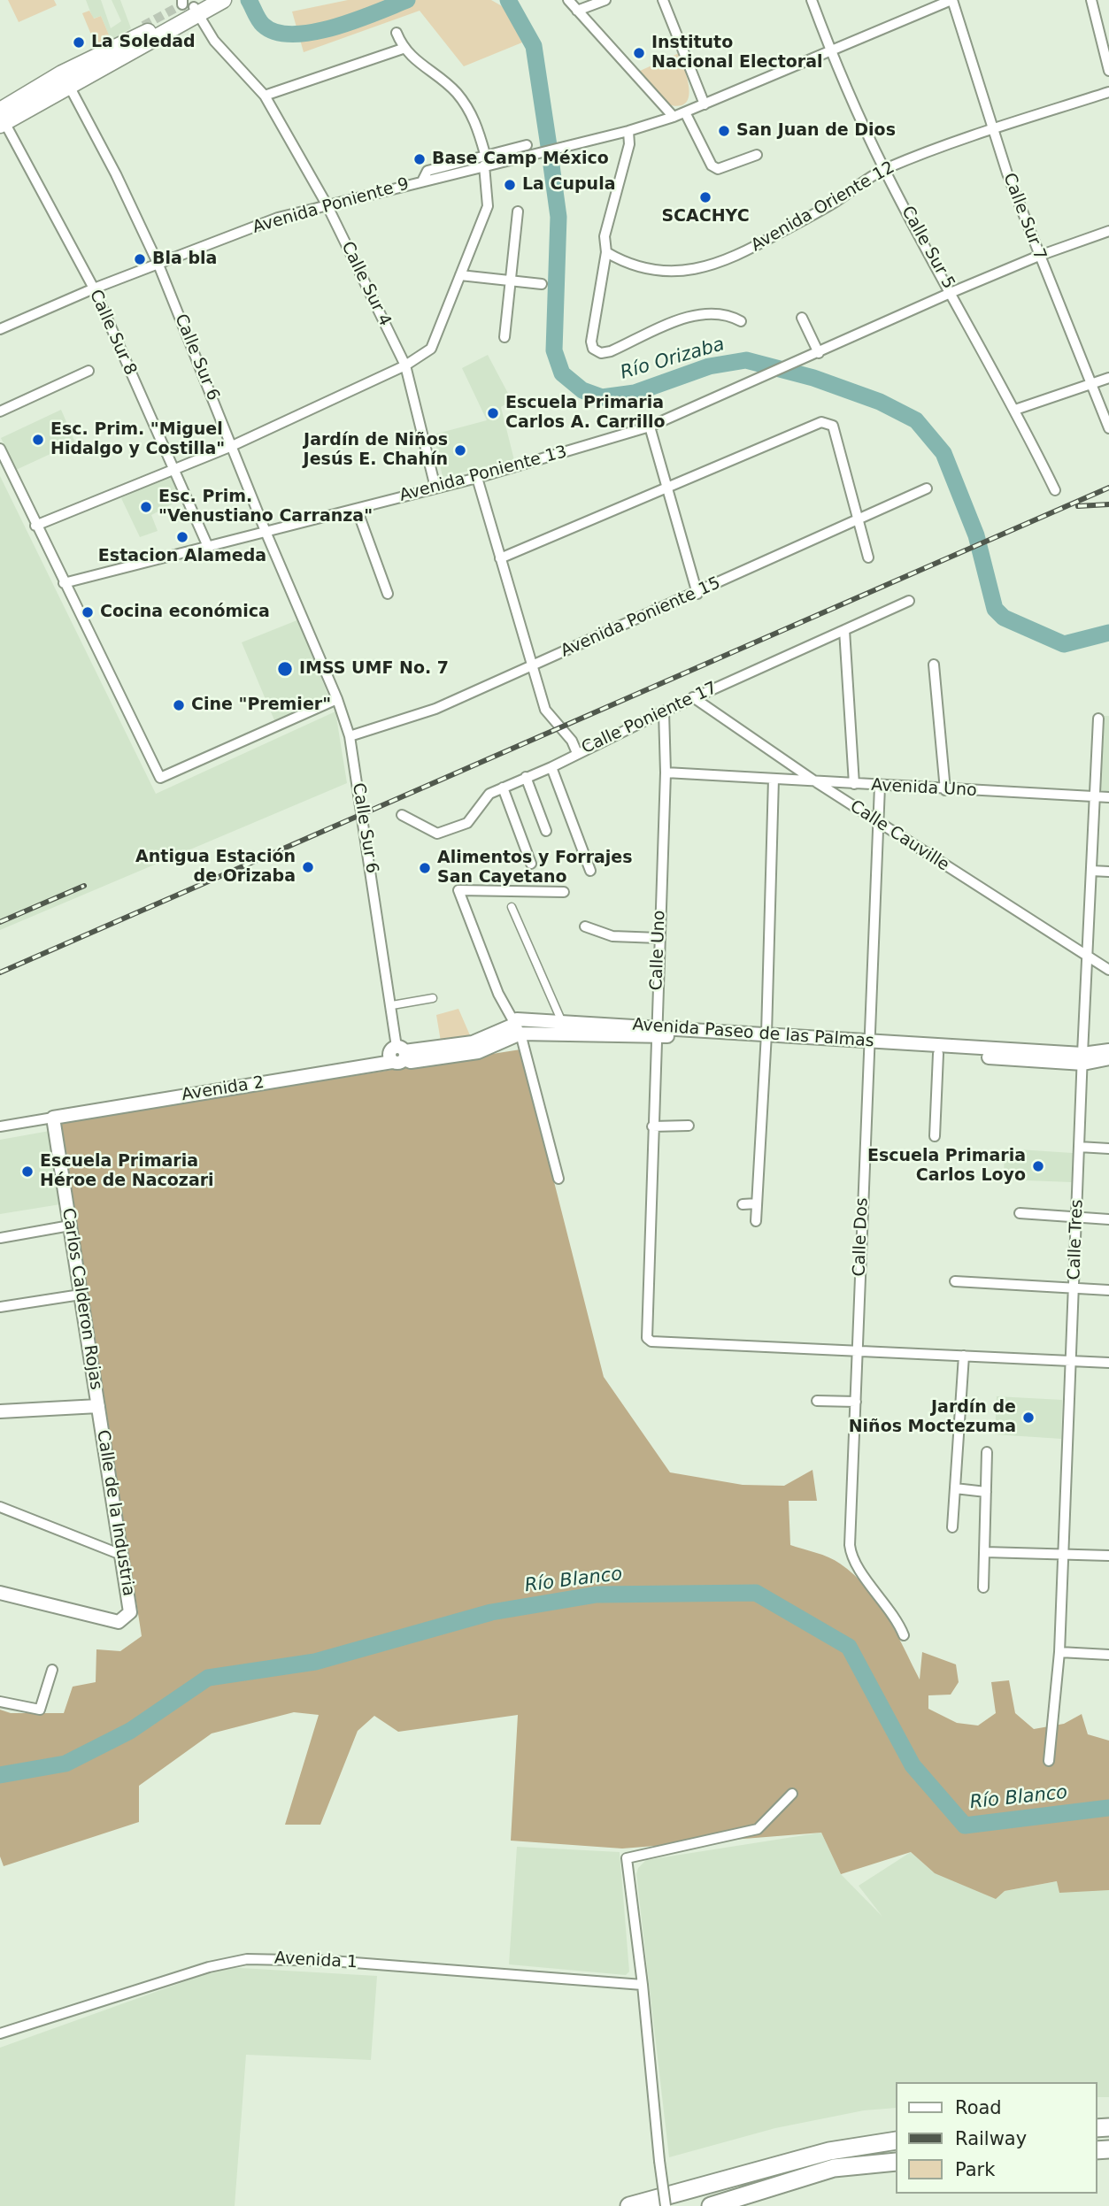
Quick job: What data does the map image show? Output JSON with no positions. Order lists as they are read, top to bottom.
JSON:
{
  "streets": {
    "street": [
      "Avenida Poniente 9",
      "Avenida Oriente 12",
      "Calle Sur 7",
      "Calle Sur 5",
      "Calle Sur 4",
      "Calle Sur 8",
      "Calle Sur 6",
      "Avenida Poniente 13",
      "Avenida Poniente 15",
      "Calle Poniente 17",
      "Avenida Uno",
      "Calle Cauville",
      "Calle Uno",
      "Avenida Paseo de las Palmas",
      "Avenida 2",
      "Calle Dos",
      "Calle Tres",
      "Carlos Calderon Rojas",
      "Calle de la Industria",
      "Avenida 1"
    ]
  },
  "crossings": [
    ["Avenida Poniente 9", "Calle Sur 7"],
    ["Avenida Poniente 9", "Calle Sur 5"],
    ["Avenida Poniente 9", "Calle Sur 4"],
    ["Avenida Poniente 9", "Calle Sur 8"],
    ["Avenida Poniente 9", "Calle Sur 6"],
    ["Avenida Oriente 12", "Calle Sur 7"],
    ["Avenida Oriente 12", "Calle Sur 5"],
    ["Calle Sur 7", "Avenida Poniente 13"],
    ["Calle Sur 5", "Avenida Poniente 13"],
    ["Calle Sur 4", "Avenida Poniente 13"],
    ["Calle Sur 8", "Avenida Poniente 13"],
    ["Calle Sur 6", "Avenida Poniente 13"],
    ["Calle Sur 6", "Avenida Poniente 15"],
    ["Calle Sur 6", "Avenida Paseo de las Palmas"],
    ["Calle Sur 6", "Avenida 2"],
    ["Calle Poniente 17", "Calle Cauville"],
    ["Calle Poniente 17", "Calle Uno"],
    ["Avenida Uno", "Calle Cauville"],
    ["Avenida Uno", "Calle Uno"],
    ["Avenida Uno", "Calle Dos"],
    ["Avenida Uno", "Calle Tres"],
    ["Calle Cauville", "Calle Dos"],
    ["Calle Cauville", "Calle Tres"],
    ["Calle Uno", "Avenida Paseo de las Palmas"],
    ["Calle Uno", "Calle Dos"],
    ["Avenida Paseo de las Palmas", "Avenida 2"],
    ["Avenida Paseo de las Palmas", "Calle Dos"],
    ["Avenida Paseo de las Palmas", "Calle Tres"],
    ["Avenida 2", "Carlos Calderon Rojas"],
    ["Carlos Calderon Rojas", "Calle de la Industria"]
  ],
  "water": ["Río Orizaba", "Río Blanco"],
  "places": [
    "La Soledad",
    "Instituto Nacional Electoral",
    "San Juan de Dios",
    "Base Camp México",
    "La Cupula",
    "SCACHYC",
    "Bla bla",
    "Escuela Primaria Carlos A. Carrillo",
    "Esc. Prim. \"Miguel Hidalgo y Costilla\"",
    "Jardín de Niños Jesús E. Chahín",
    "Esc. Prim. \"Venustiano Carranza\"",
    "Estacion Alameda",
    "Cocina económica",
    "IMSS UMF No. 7",
    "Cine \"Premier\"",
    "Antigua Estación de Orizaba",
    "Alimentos y Forrajes San Cayetano",
    "Escuela Primaria Carlos Loyo",
    "Escuela Primaria Héroe de Nacozari",
    "Jardín de Niños Moctezuma"
  ],
  "legend": ["Road", "Railway", "Park"]
}
